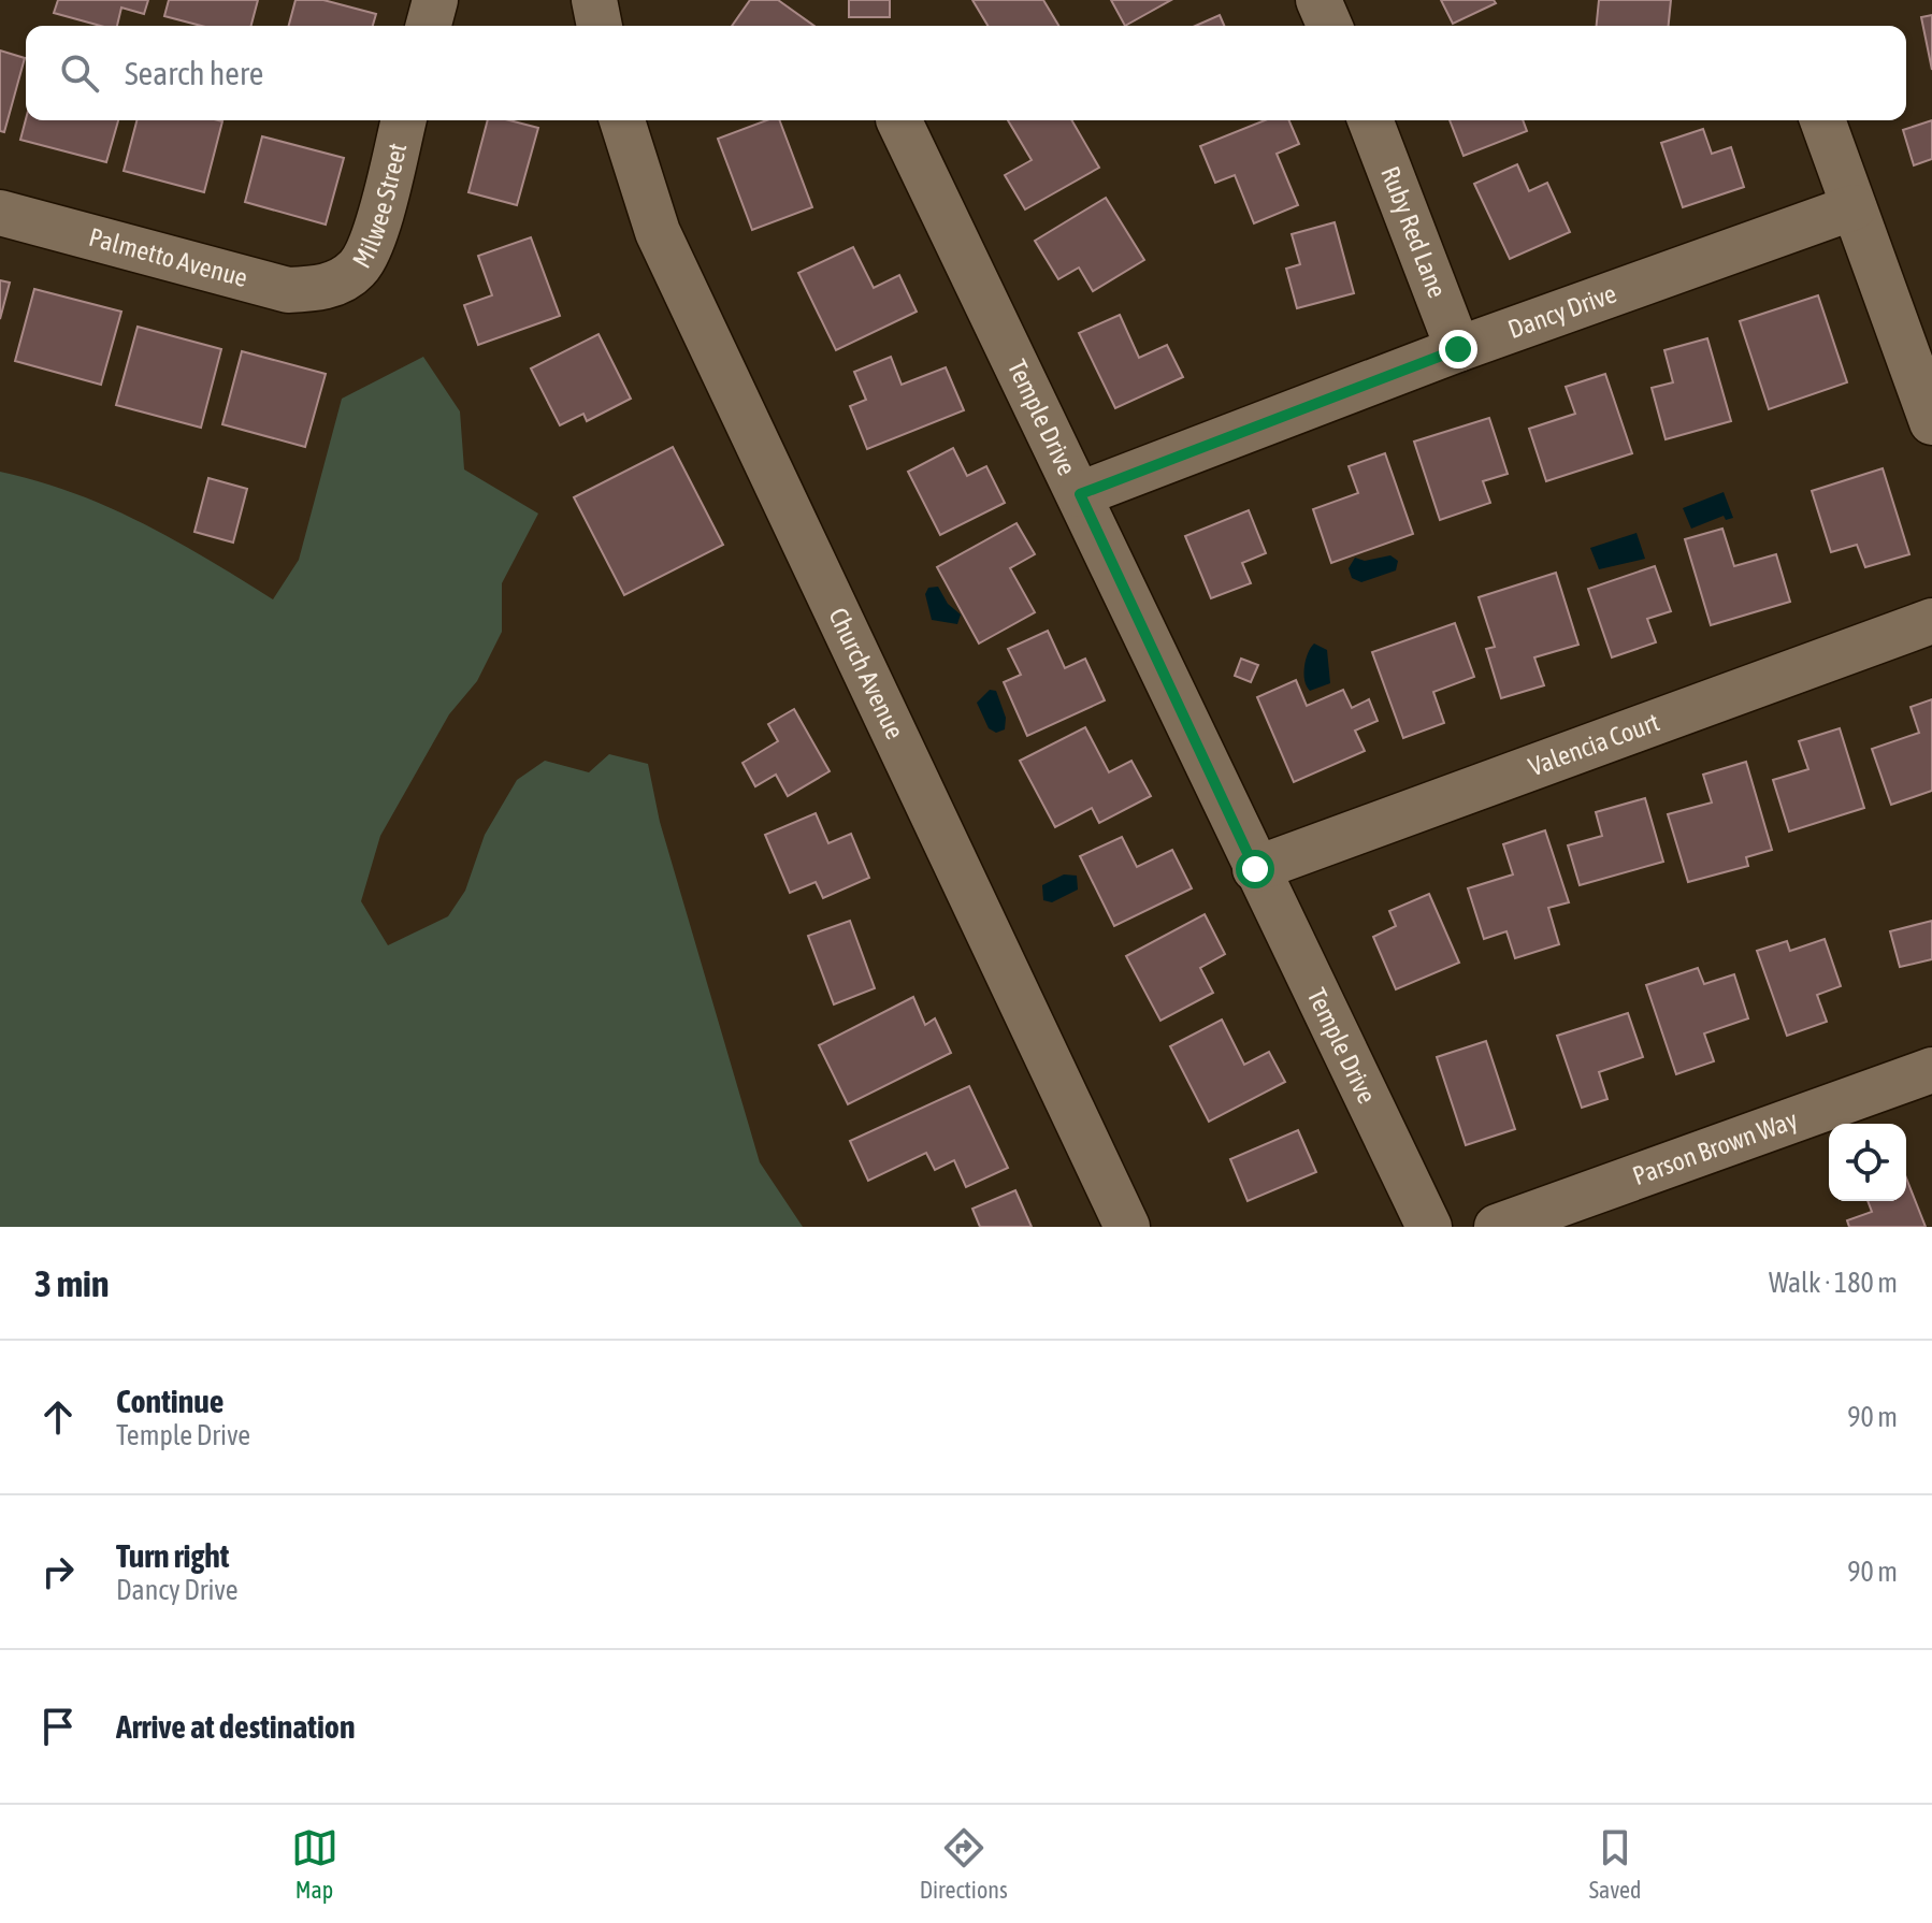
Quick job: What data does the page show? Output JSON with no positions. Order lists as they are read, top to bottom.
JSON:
{
  "streets": {
    "street": [
      "Milwee Street",
      "Ruby Red Lane",
      "Palmetto Avenue",
      "Dancy Drive",
      "Temple Drive",
      "Church Avenue",
      "Valencia Court",
      "Parson Brown Way"
    ]
  },
  "crossings": [
    ["Milwee Street", "Palmetto Avenue"],
    ["Ruby Red Lane", "Dancy Drive"],
    ["Dancy Drive", "Temple Drive"],
    ["Temple Drive", "Valencia Court"]
  ],
  "page": {
    "search": "Search here",
    "heading": ["3 min", "Walk · 180 m"],
    "list": [
      ["Continue", "Temple Drive", "90 m"],
      ["Turn right", "Dancy Drive", "90 m"],
      "Arrive at destination"
    ],
    "nav": ["Map", "Directions", "Saved"]
  }
}
